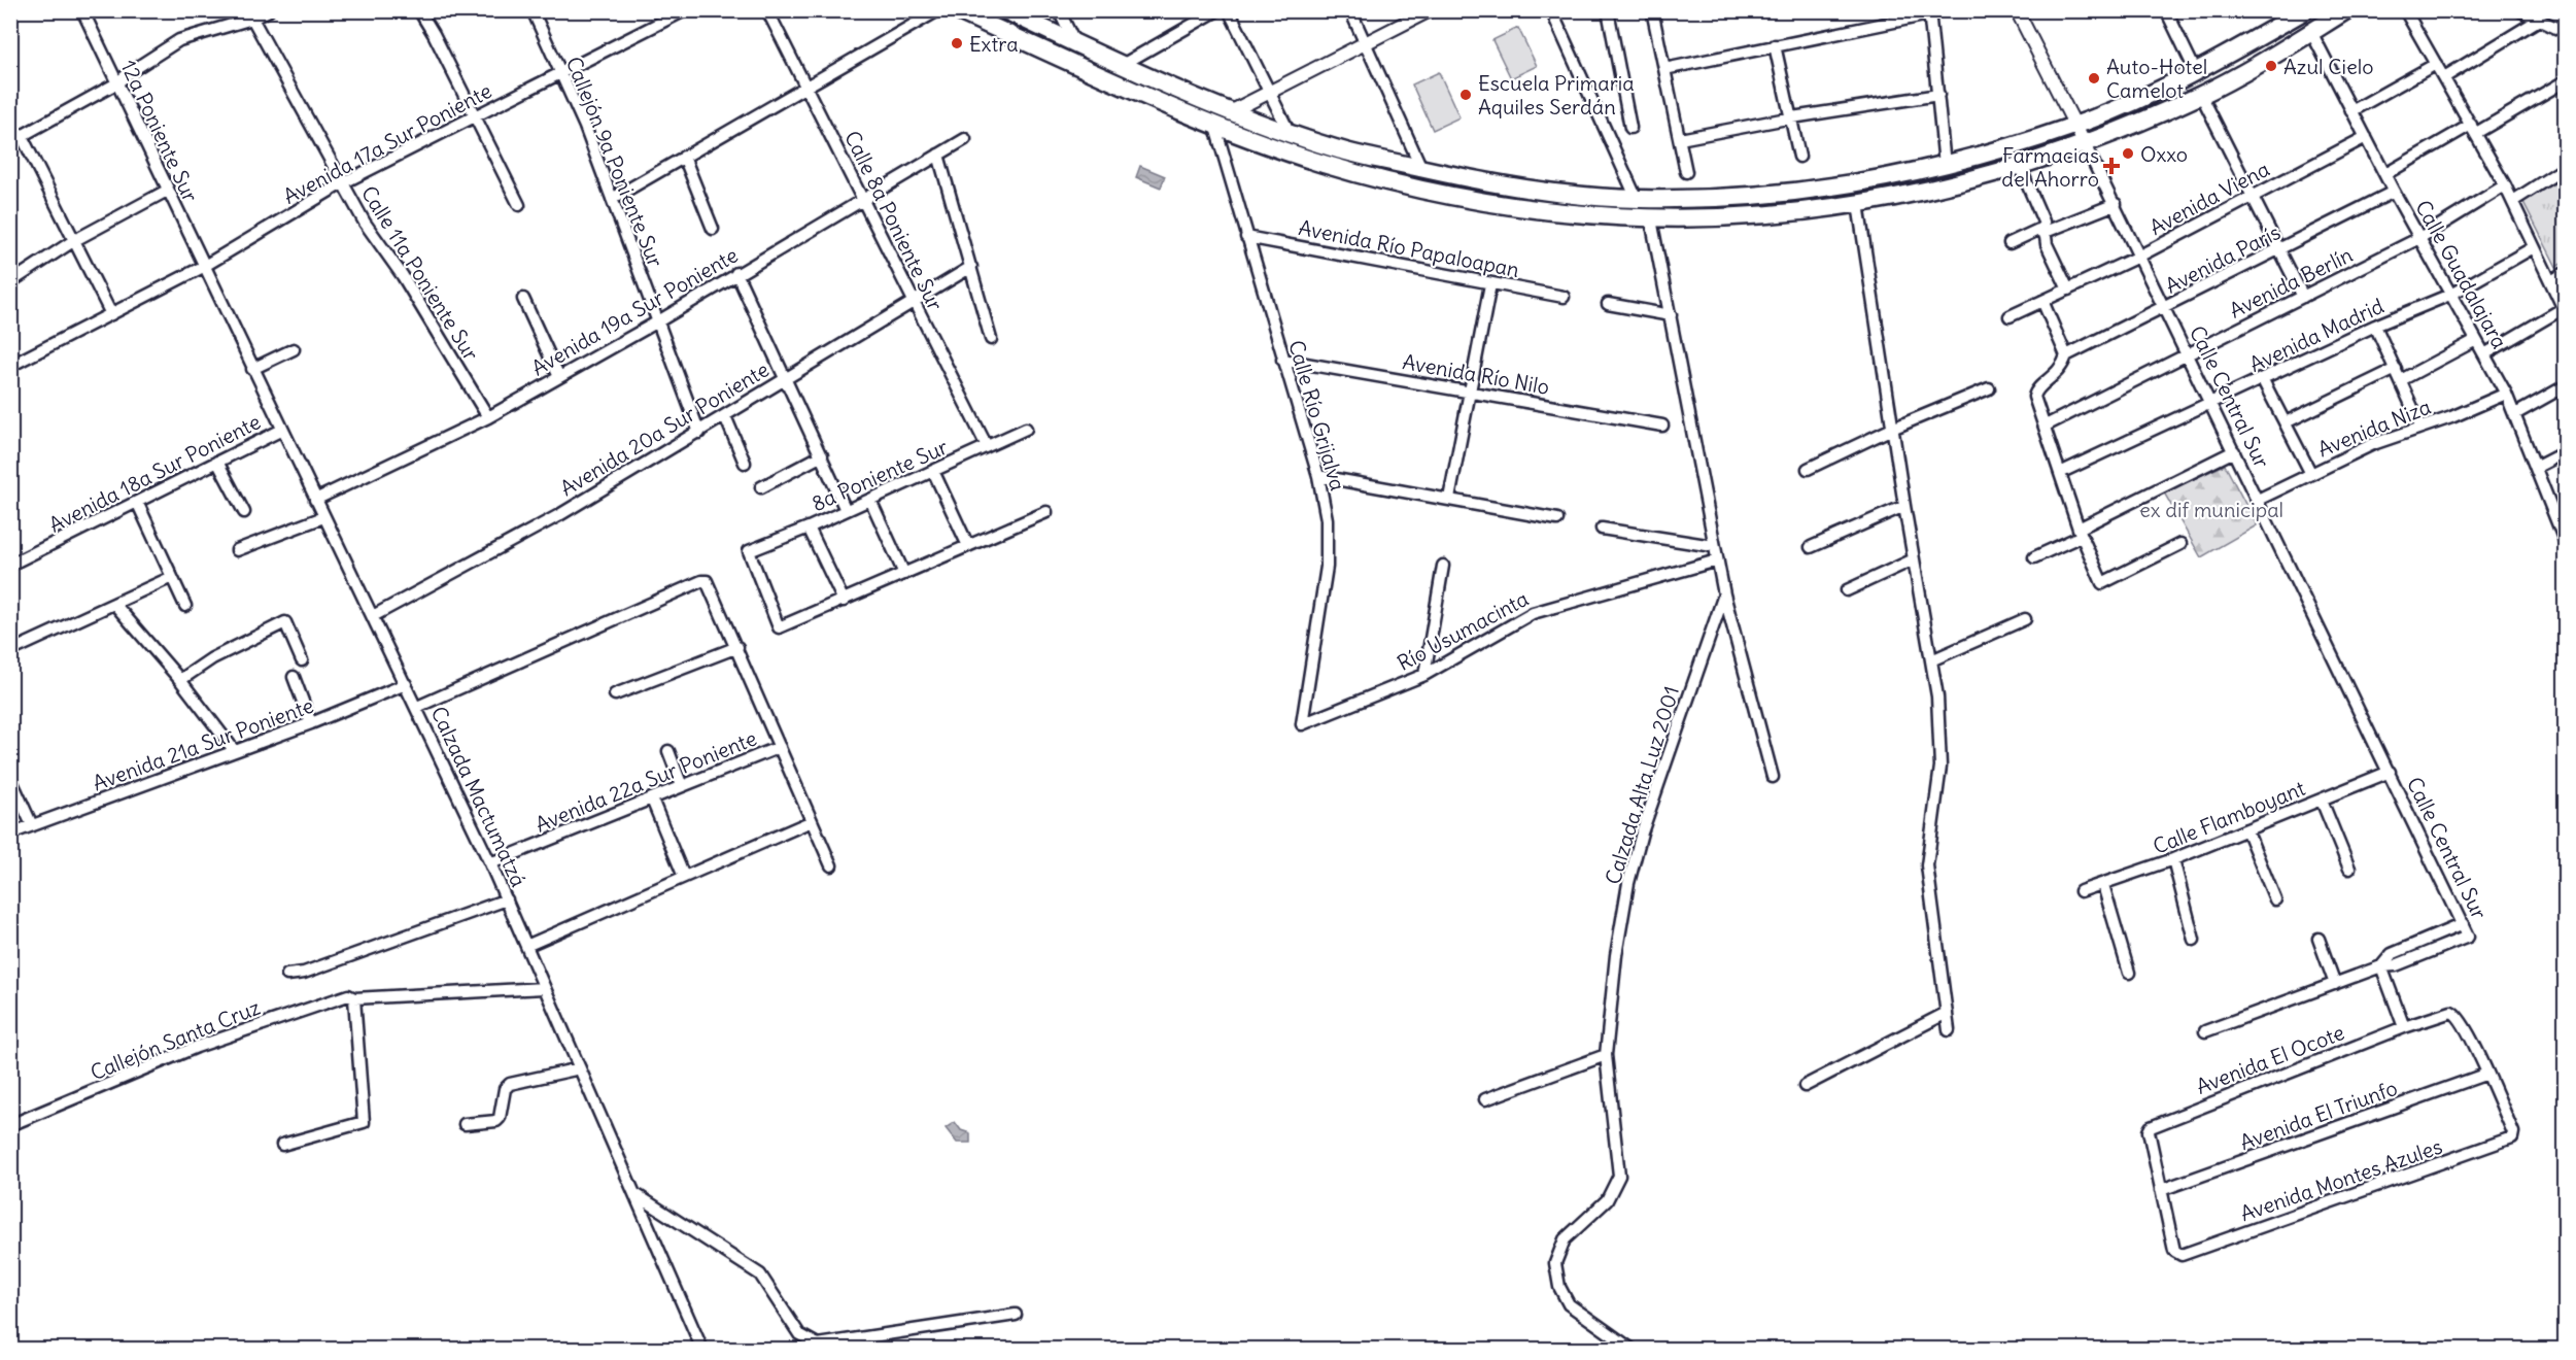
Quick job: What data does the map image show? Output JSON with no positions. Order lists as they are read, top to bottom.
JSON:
{
  "streets": {
    "street": [
      "12a Poniente Sur",
      "Avenida 17a Sur Poniente",
      "Callejón 9a Poniente Sur",
      "Avenida Viena",
      "Calle 8a Poniente Sur",
      "Avenida Río Papaloapan",
      "Avenida París",
      "Calle 11a Poniente Sur",
      "Calle Guadalajara",
      "Avenida Berlín",
      "Avenida 19a Sur Poniente",
      "Avenida Madrid",
      "Avenida Río Nilo",
      "Calle Central Sur",
      "Calle Río Grijalva",
      "Avenida Niza",
      "Avenida 20a Sur Poniente",
      "Avenida 18a Sur Poniente",
      "8a Poniente Sur",
      "Río Usumacinta",
      "Avenida 21a Sur Poniente",
      "Avenida 22a Sur Poniente",
      "Calzada Alta Luz 2001",
      "Calzada Mactumatzá",
      "Calle Flamboyant",
      "Callejón Santa Cruz",
      "Avenida El Ocote",
      "Avenida El Triunfo",
      "Avenida Montes Azules"
    ]
  },
  "crossings": [
    ["12a Poniente Sur", "Avenida 17a Sur Poniente"],
    ["12a Poniente Sur", "Calzada Mactumatzá"],
    ["Avenida 17a Sur Poniente", "Callejón 9a Poniente Sur"],
    ["Avenida 17a Sur Poniente", "Calle 11a Poniente Sur"],
    ["Avenida 17a Sur Poniente", "Calzada Mactumatzá"],
    ["Callejón 9a Poniente Sur", "Avenida 19a Sur Poniente"],
    ["Callejón 9a Poniente Sur", "Avenida 20a Sur Poniente"],
    ["Avenida Viena", "Calle Guadalajara"],
    ["Avenida Viena", "Calle Central Sur"],
    ["Calle 8a Poniente Sur", "Avenida 19a Sur Poniente"],
    ["Calle 8a Poniente Sur", "Avenida 20a Sur Poniente"],
    ["Calle 8a Poniente Sur", "8a Poniente Sur"],
    ["Avenida Río Papaloapan", "Calle Río Grijalva"],
    ["Avenida París", "Calle Guadalajara"],
    ["Avenida París", "Calle Central Sur"],
    ["Calle 11a Poniente Sur", "Avenida 19a Sur Poniente"],
    ["Calle Guadalajara", "Avenida Berlín"],
    ["Calle Guadalajara", "Avenida Madrid"],
    ["Calle Guadalajara", "Avenida Niza"],
    ["Avenida Berlín", "Calle Central Sur"],
    ["Avenida 19a Sur Poniente", "Calzada Mactumatzá"],
    ["Avenida Madrid", "Calle Central Sur"],
    ["Avenida Río Nilo", "Calle Río Grijalva"],
    ["Calle Central Sur", "Avenida Niza"],
    ["Calle Central Sur", "Calle Flamboyant"],
    ["Calle Río Grijalva", "Río Usumacinta"],
    ["Avenida 20a Sur Poniente", "Calzada Mactumatzá"],
    ["Avenida 18a Sur Poniente", "Calzada Mactumatzá"],
    ["Avenida 21a Sur Poniente", "Calzada Mactumatzá"],
    ["Avenida 22a Sur Poniente", "Calzada Mactumatzá"],
    ["Calzada Mactumatzá", "Callejón Santa Cruz"],
    ["Avenida El Ocote", "Avenida El Triunfo"],
    ["Avenida El Ocote", "Avenida Montes Azules"],
    ["Avenida El Triunfo", "Avenida Montes Azules"]
  ],
  "parks": ["ex dif municipal"],
  "places": {
    "other": [
      "Extra",
      "Azul Cielo",
      "Auto-Hotel Camelot",
      "Escuela Primaria Aquiles Serdán",
      "Oxxo"
    ],
    "health": ["Farmacias del Ahorro"]
  }
}
